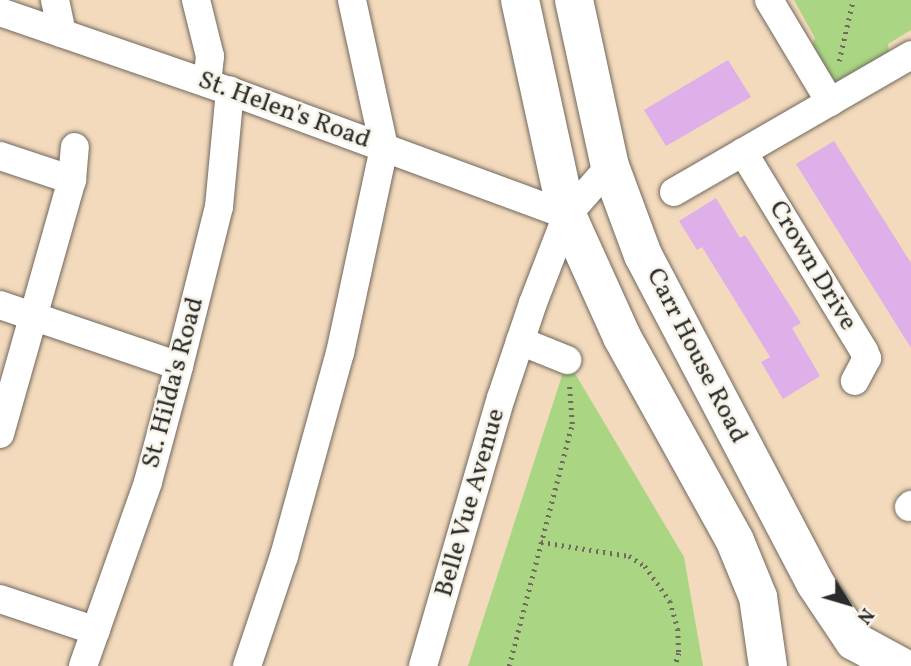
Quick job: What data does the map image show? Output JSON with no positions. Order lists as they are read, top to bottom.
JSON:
{
  "streets": {
    "highway": ["Carr House Road"],
    "street": [
      "St. Helen's Road",
      "Crown Drive",
      "St. Hilda's Road",
      "Belle Vue Avenue"
    ]
  },
  "crossings": [
    ["St. Helen's Road", "Carr House Road"],
    ["St. Helen's Road", "St. Hilda's Road"],
    ["St. Helen's Road", "Belle Vue Avenue"],
    ["Carr House Road", "Belle Vue Avenue"]
  ],
  "north": "bottom right"
}
